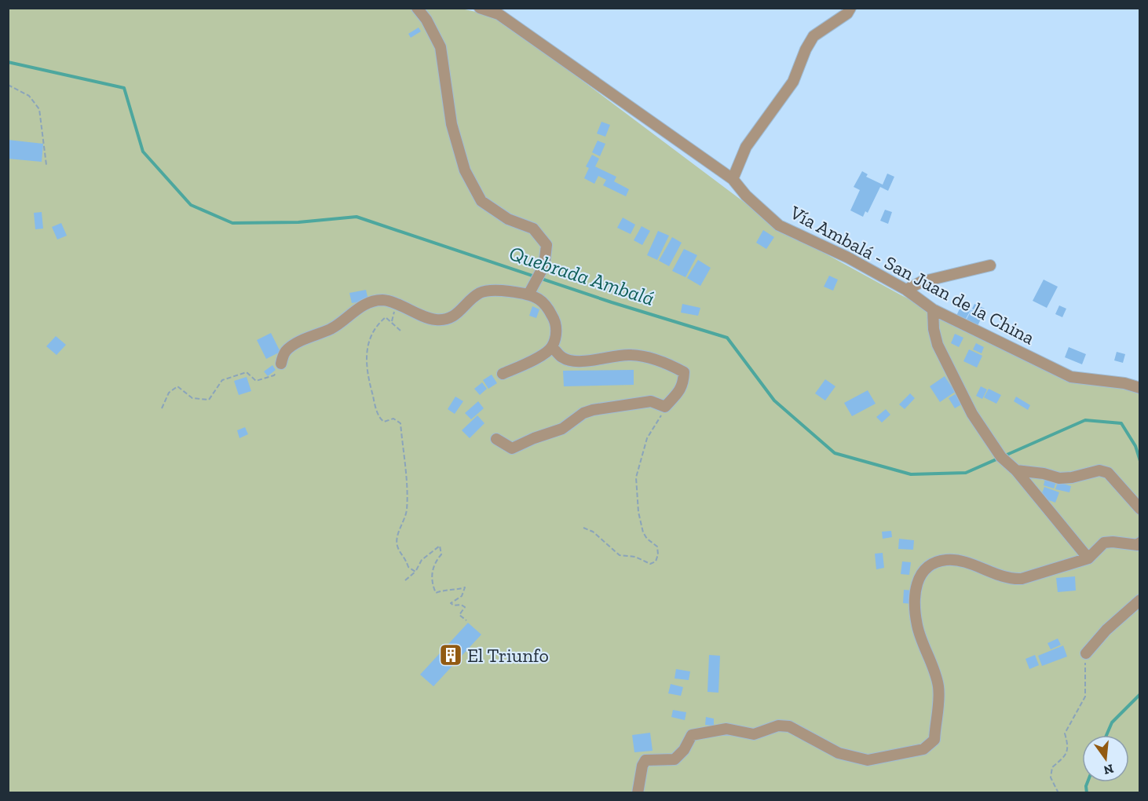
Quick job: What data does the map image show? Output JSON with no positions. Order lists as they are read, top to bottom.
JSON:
{
  "streets": {
    "street": ["Vía Ambalá - San Juan de la China"]
  },
  "water": ["Quebrada Ambalá"],
  "places": {
    "building": ["El Triunfo"]
  },
  "north": "bottom"
}
